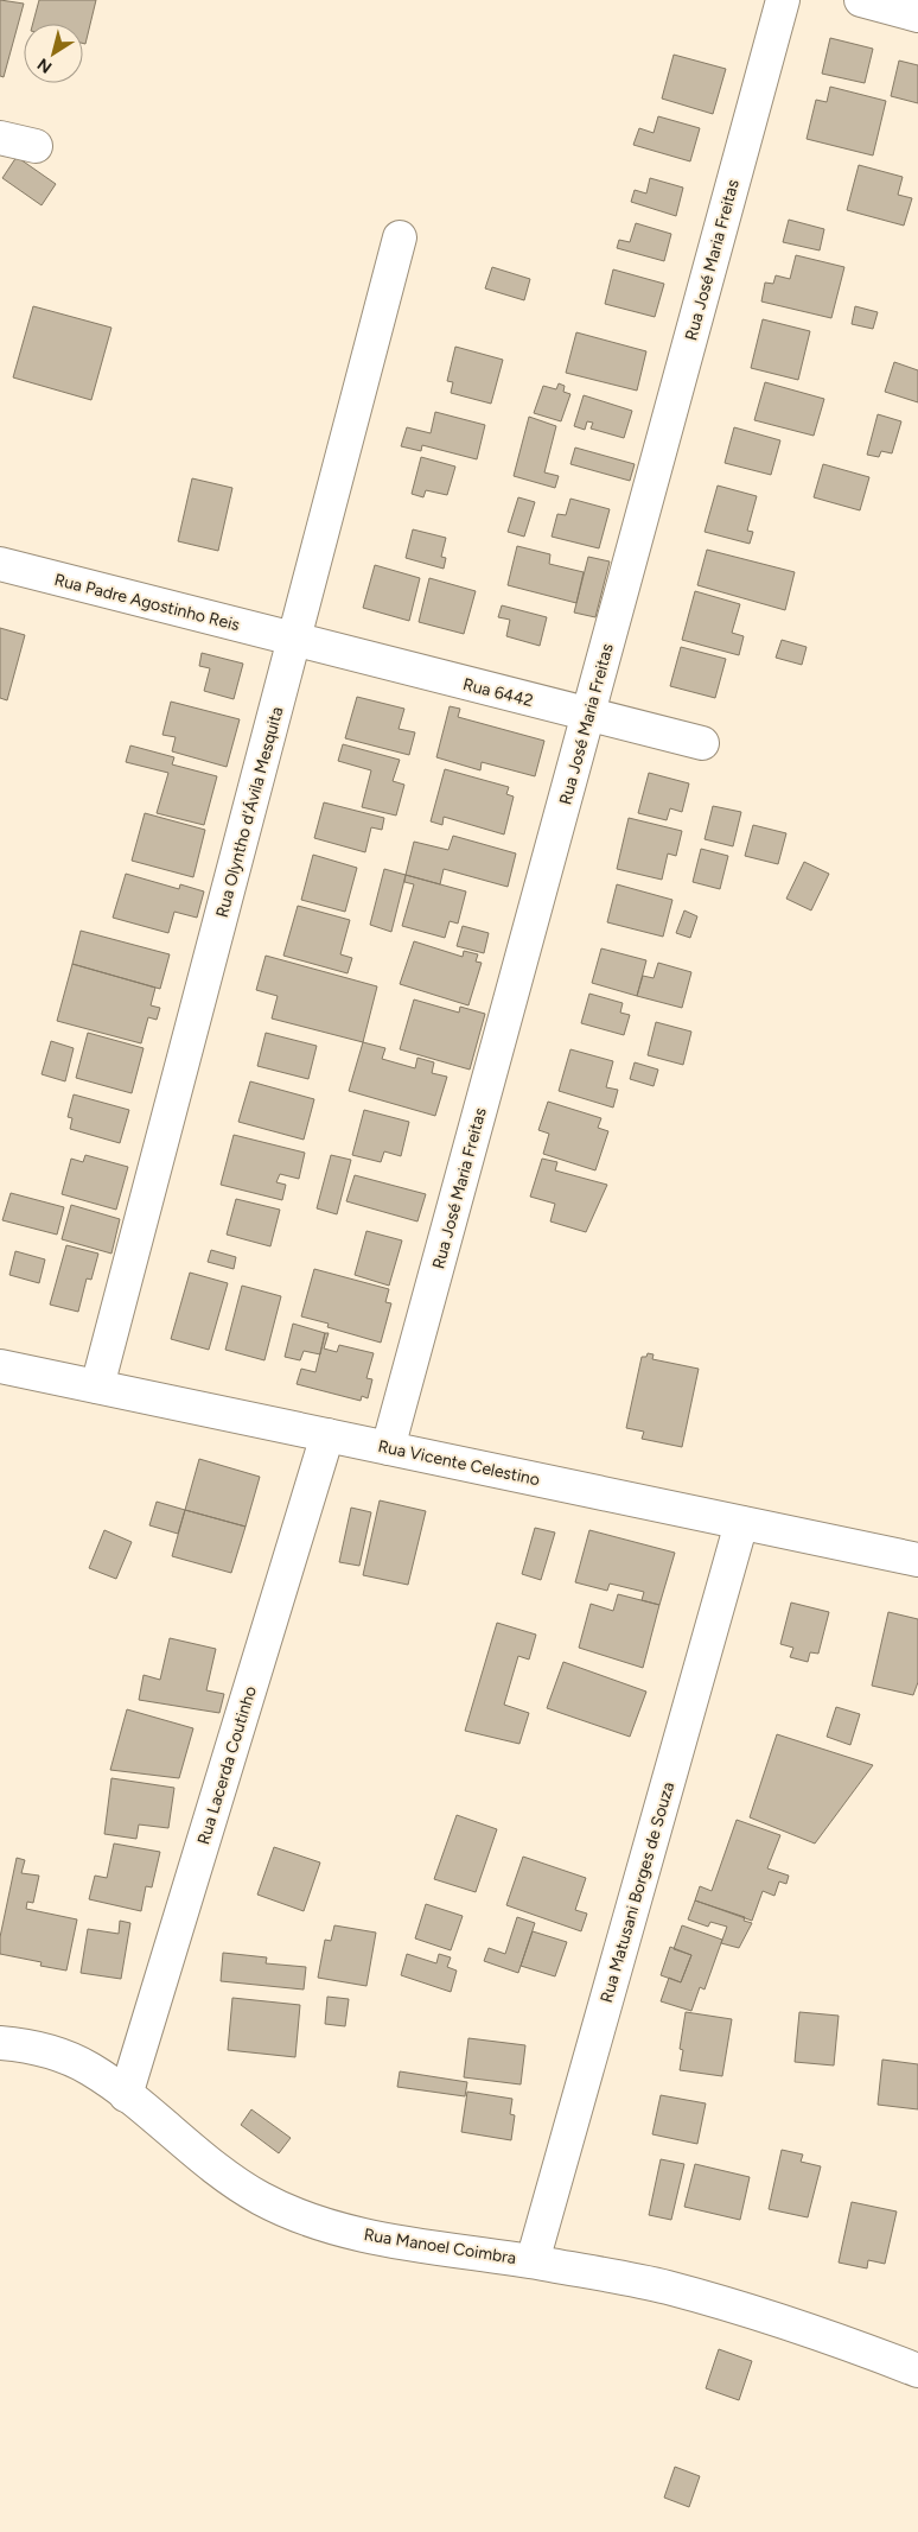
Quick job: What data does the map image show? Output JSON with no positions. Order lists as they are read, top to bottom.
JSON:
{
  "streets": {
    "street": [
      "Rua José Maria Freitas",
      "Rua Padre Agostinho Reis",
      "Rua 6442",
      "Rua Olyntho d'Ávila Mesquita",
      "Rua Vicente Celestino",
      "Rua Lacerda Coutinho",
      "Rua Matusani Borges de Souza",
      "Rua Manoel Coimbra"
    ]
  },
  "crossings": [
    ["Rua José Maria Freitas", "Rua 6442"],
    ["Rua José Maria Freitas", "Rua Vicente Celestino"],
    ["Rua Padre Agostinho Reis", "Rua 6442"],
    ["Rua Padre Agostinho Reis", "Rua Olyntho d'Ávila Mesquita"],
    ["Rua 6442", "Rua Olyntho d'Ávila Mesquita"],
    ["Rua Olyntho d'Ávila Mesquita", "Rua Vicente Celestino"],
    ["Rua Vicente Celestino", "Rua Lacerda Coutinho"],
    ["Rua Vicente Celestino", "Rua Matusani Borges de Souza"],
    ["Rua Lacerda Coutinho", "Rua Manoel Coimbra"],
    ["Rua Matusani Borges de Souza", "Rua Manoel Coimbra"]
  ],
  "north": "bottom left"
}
